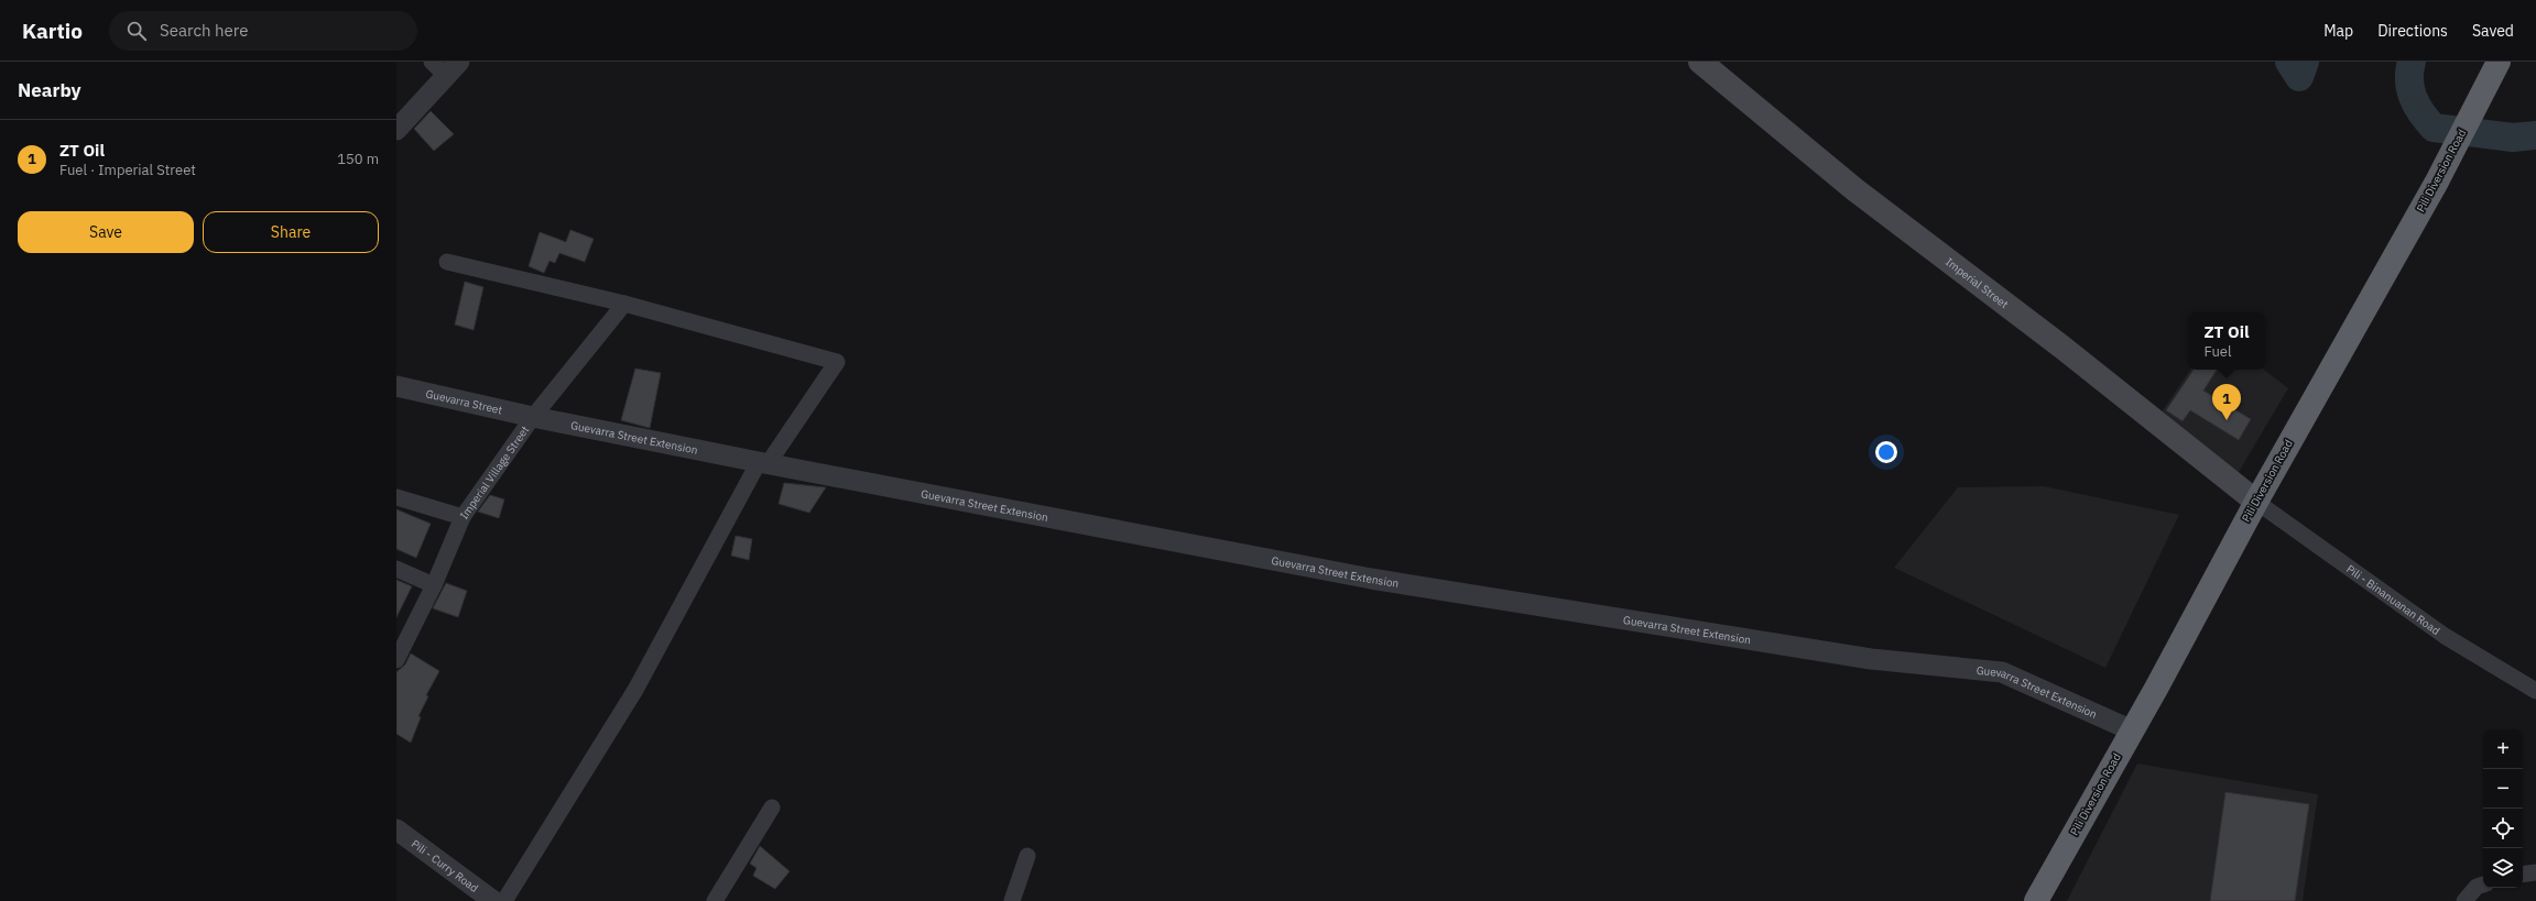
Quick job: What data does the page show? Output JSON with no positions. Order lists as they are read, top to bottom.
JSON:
{
  "streets": {
    "highway": ["Pili Diversion Road"],
    "main road": ["Imperial Street"],
    "street": [
      "Guevarra Street",
      "Guevarra Street Extension",
      "Imperial Village Street",
      "Pili - Binanuanan Road",
      "Pili - Curry Road"
    ]
  },
  "crossings": [
    ["Pili Diversion Road", "Imperial Street"],
    ["Pili Diversion Road", "Guevarra Street Extension"],
    ["Pili Diversion Road", "Pili - Binanuanan Road"],
    ["Imperial Street", "Pili - Binanuanan Road"],
    ["Guevarra Street", "Guevarra Street Extension"],
    ["Guevarra Street", "Imperial Village Street"],
    ["Guevarra Street Extension", "Imperial Village Street"]
  ],
  "page": {
    "header": "Kartio",
    "search": "Search here",
    "nav": ["Map", "Directions", "Saved"],
    "heading": "Nearby",
    "list": [
      {
        "mark": "1",
        "name": "ZT Oil",
        "note": "Fuel · Imperial Street",
        "value": "150 m"
      }
    ],
    "buttons": ["Save", "Share"],
    "popup": ["ZT Oil", "Fuel"],
    "pins": "1",
    "map_buttons": ["+", "−"]
  }
}
